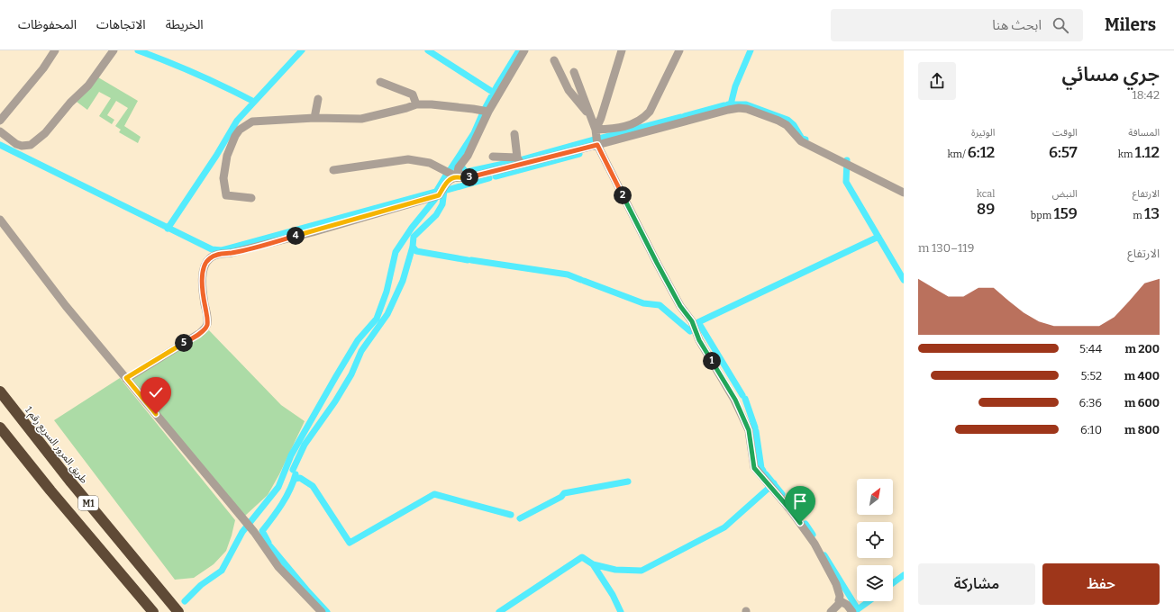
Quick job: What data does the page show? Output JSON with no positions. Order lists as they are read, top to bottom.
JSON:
{
  "streets": {
    "highway": ["طريق المرور السريع رقم 1", "M1"]
  },
  "north": "top right",
  "page": {
    "header": "Milers",
    "search": "ابحث هنا",
    "nav": ["الخريطة", "الاتجاهات", "المحفوظات"],
    "heading": ["جري مسائي", "18:42"],
    "stats": [
      ["المسافة", "1.12 km"],
      ["الوقت", "6:57"],
      ["الوتيرة", "6:12 /km"],
      ["الارتفاع", "13 m"],
      ["النبض", "159 bpm"],
      ["kcal", "89"]
    ],
    "pins": [
      "3",
      "2",
      "4",
      "5",
      "1"
    ],
    "chart": ["الارتفاع", "119–130 m"],
    "list": [
      {
        "name": "200 m",
        "note": "5:44"
      },
      {
        "name": "400 m",
        "note": "5:52"
      },
      {
        "name": "600 m",
        "note": "6:36"
      },
      {
        "name": "800 m",
        "note": "6:10"
      }
    ],
    "buttons": ["حفظ", "مشاركة"]
  }
}
